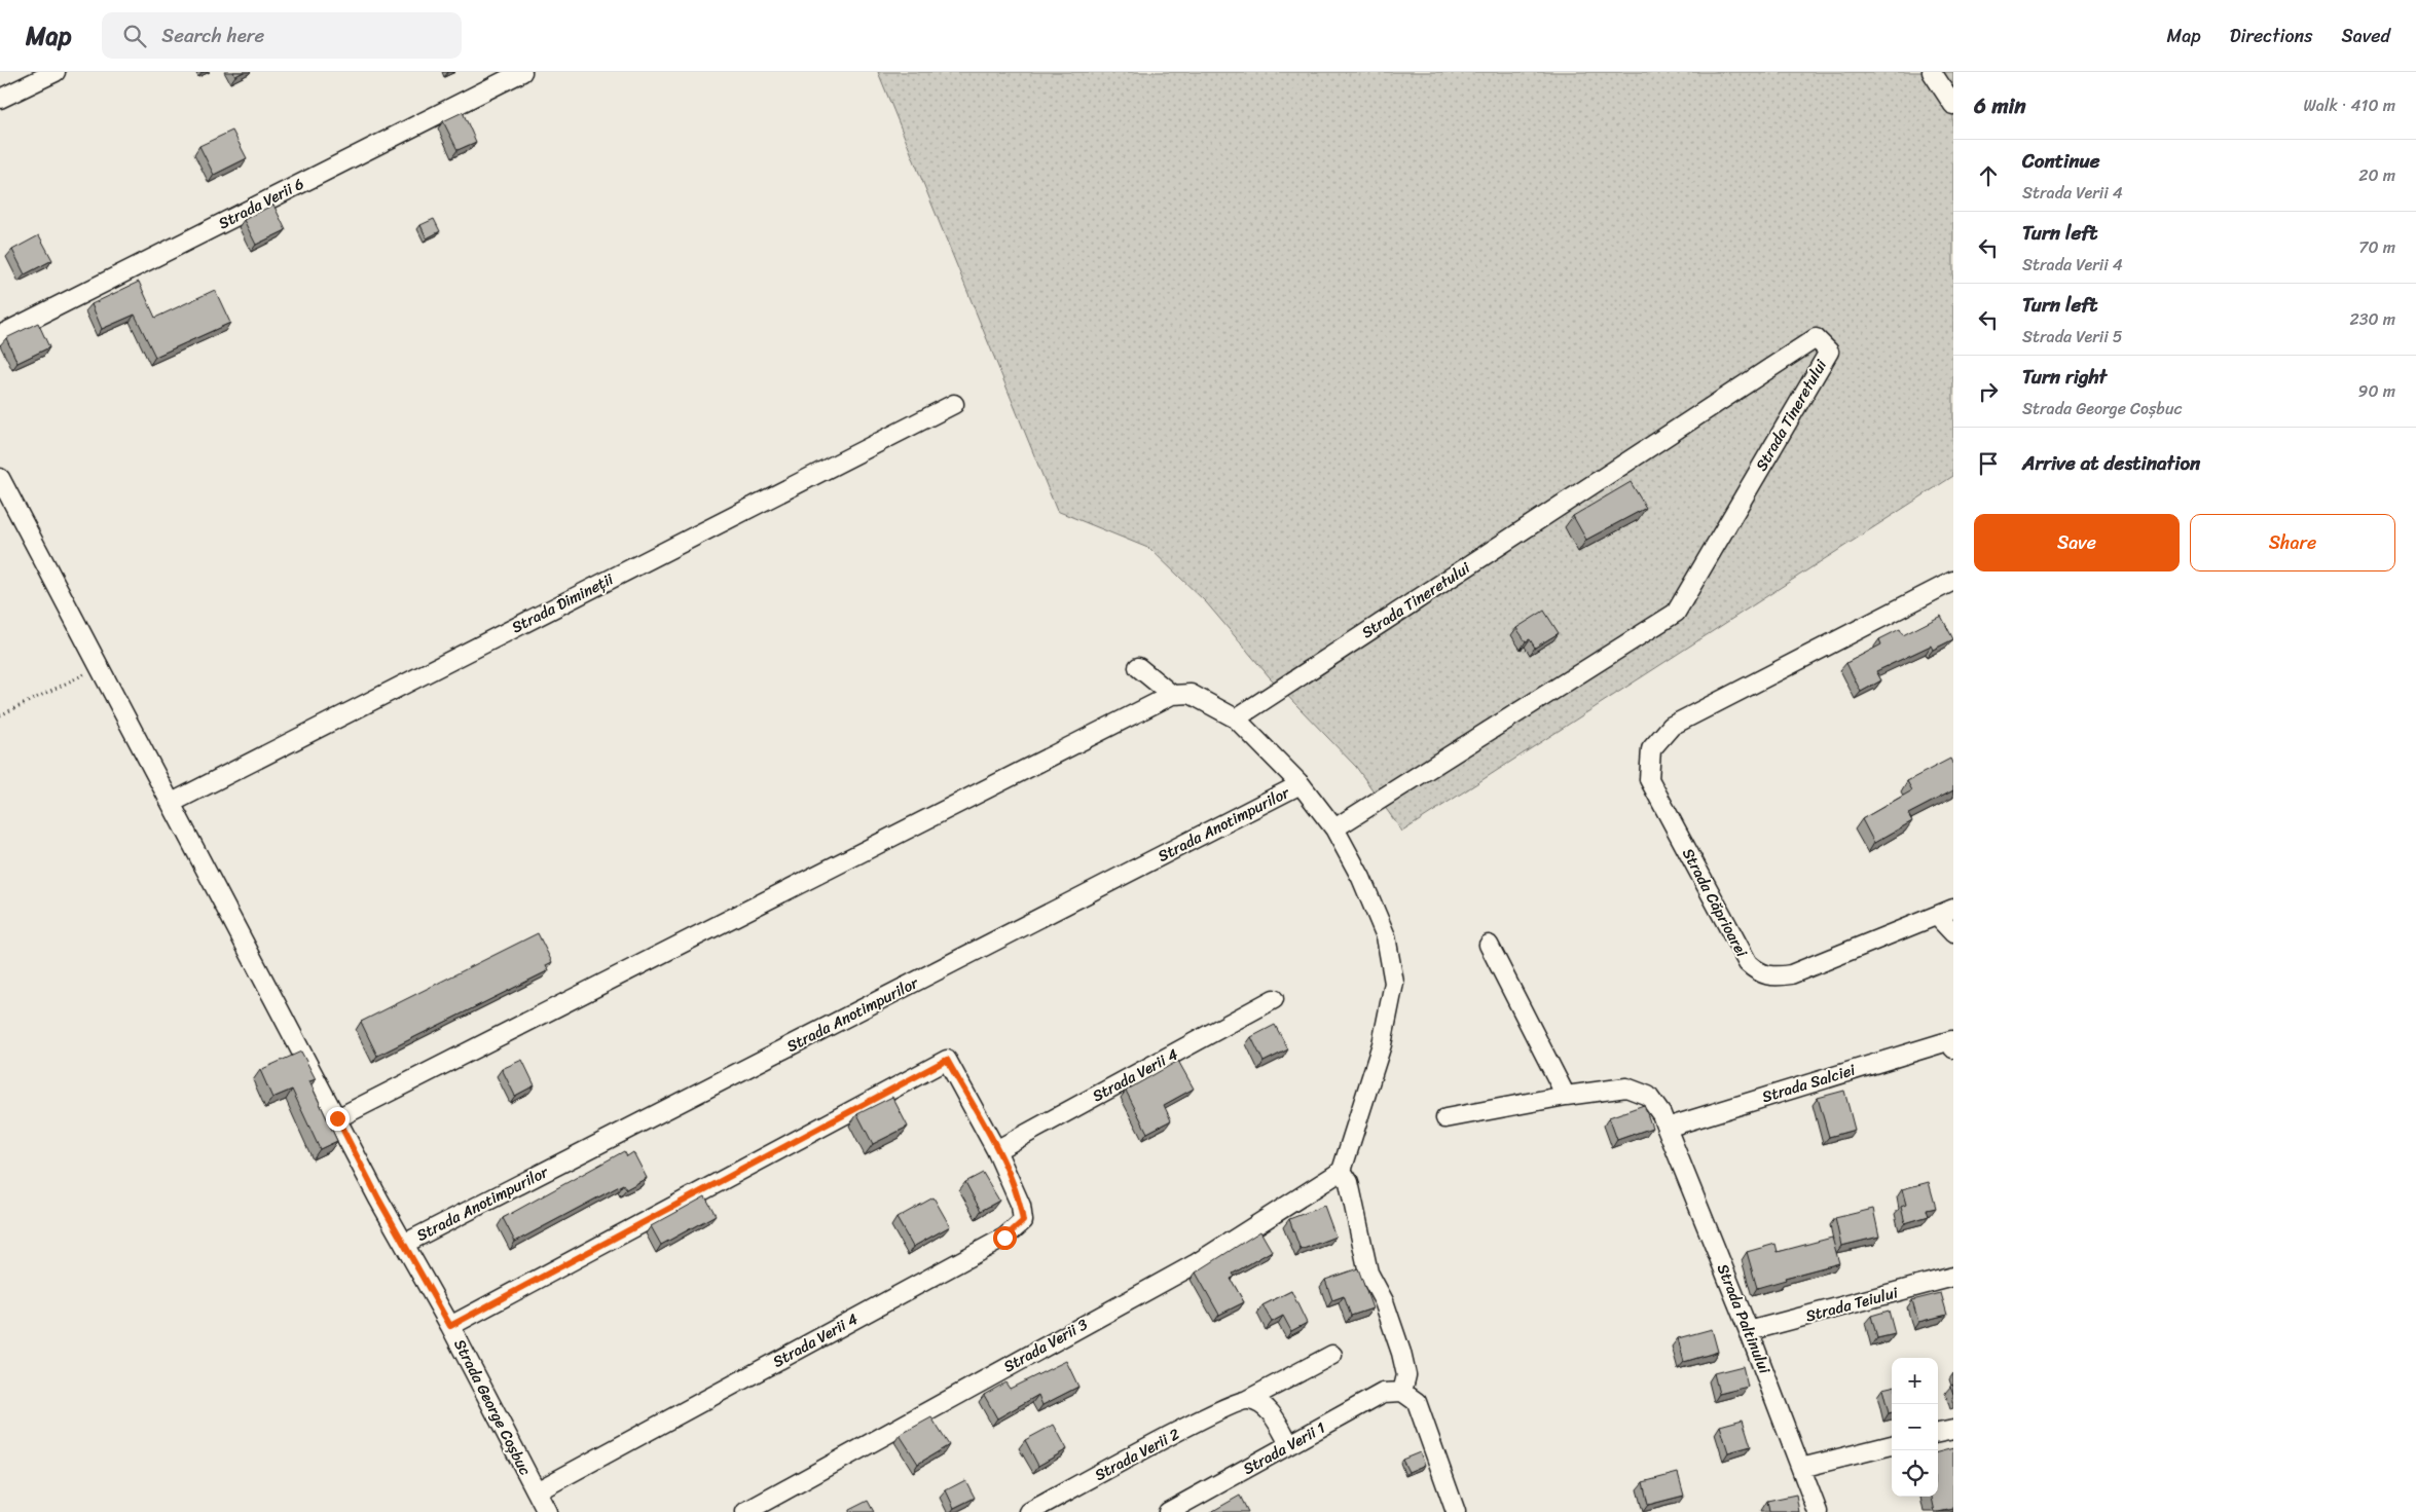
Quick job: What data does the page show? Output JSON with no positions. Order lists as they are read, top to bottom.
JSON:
{
  "streets": {
    "street": [
      "Strada Verii 6",
      "Strada Tineretului",
      "Strada Dimineții",
      "Strada Anotimpurilor",
      "Strada Căprioarei",
      "Strada Verii 4",
      "Strada Salciei",
      "Strada Teiului",
      "Strada Paltinului",
      "Strada Verii 3",
      "Strada George Coșbuc",
      "Strada Verii 1",
      "Strada Verii 2"
    ]
  },
  "crossings": [
    ["Strada Dimineții", "Strada George Coșbuc"],
    ["Strada Anotimpurilor", "Strada George Coșbuc"],
    ["Strada Verii 4", "Strada George Coșbuc"],
    ["Strada Salciei", "Strada Paltinului"],
    ["Strada Teiului", "Strada Paltinului"]
  ],
  "page": {
    "header": "Map",
    "search": "Search here",
    "nav": ["Map", "Directions", "Saved"],
    "heading": ["6 min", "Walk · 410 m"],
    "list": [
      ["Continue", "Strada Verii 4", "20 m"],
      ["Turn left", "Strada Verii 4", "70 m"],
      ["Turn left", "Strada Verii 5", "230 m"],
      ["Turn right", "Strada George Coșbuc", "90 m"],
      "Arrive at destination"
    ],
    "buttons": ["Save", "Share"],
    "map_buttons": ["+", "−"]
  }
}
